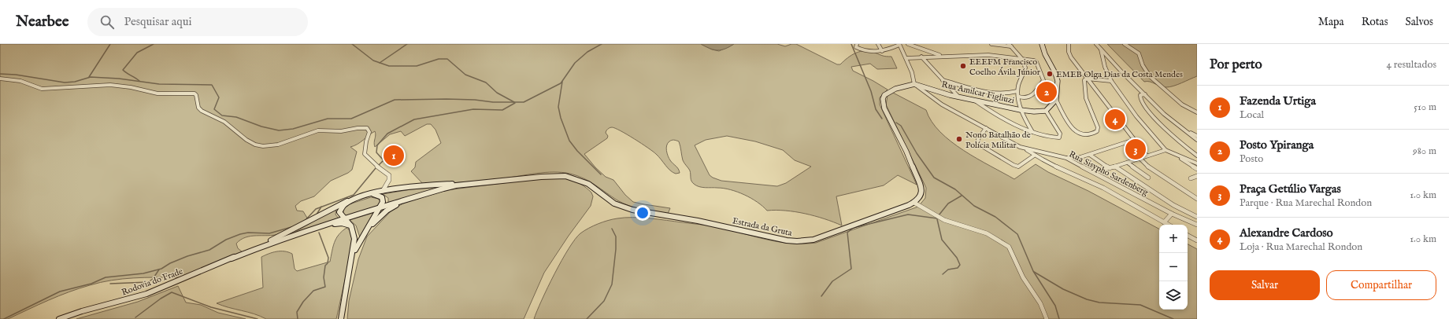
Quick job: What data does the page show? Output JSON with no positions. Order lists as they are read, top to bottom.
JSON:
{
  "streets": {
    "main road": ["Rua Amilcar Figliuzi", "Estrada da Gruta", "Rodovia do Frade"],
    "street": ["Rua Sisypho Sardenberg"]
  },
  "crossings": [
    ["Rua Amilcar Figliuzi", "Rua Sisypho Sardenberg"],
    ["Estrada da Gruta", "Rodovia do Frade"]
  ],
  "places": ["EEEFM Francisco Coelho Ávila Júnior", "EMEB Olga Dias da Costa Mendes", "Nono Batalhão de Polícia Militar"],
  "page": {
    "header": "Nearbee",
    "search": "Pesquisar aqui",
    "nav": ["Mapa", "Rotas", "Salvos"],
    "heading": ["Por perto", "4 resultados"],
    "pins": [
      "2",
      "4",
      "3",
      "1"
    ],
    "list": [
      {
        "mark": "1",
        "name": "Fazenda Urtiga",
        "note": "Local",
        "value": "510 m"
      },
      {
        "mark": "2",
        "name": "Posto Ypiranga",
        "note": "Posto",
        "value": "980 m"
      },
      {
        "mark": "3",
        "name": "Praça Getúlio Vargas",
        "note": "Parque · Rua Marechal Rondon",
        "value": "1.0 km"
      },
      {
        "mark": "4",
        "name": "Alexandre Cardoso",
        "note": "Loja · Rua Marechal Rondon",
        "value": "1.0 km"
      }
    ],
    "map_buttons": ["+", "−"],
    "buttons": ["Salvar", "Compartilhar"]
  }
}
